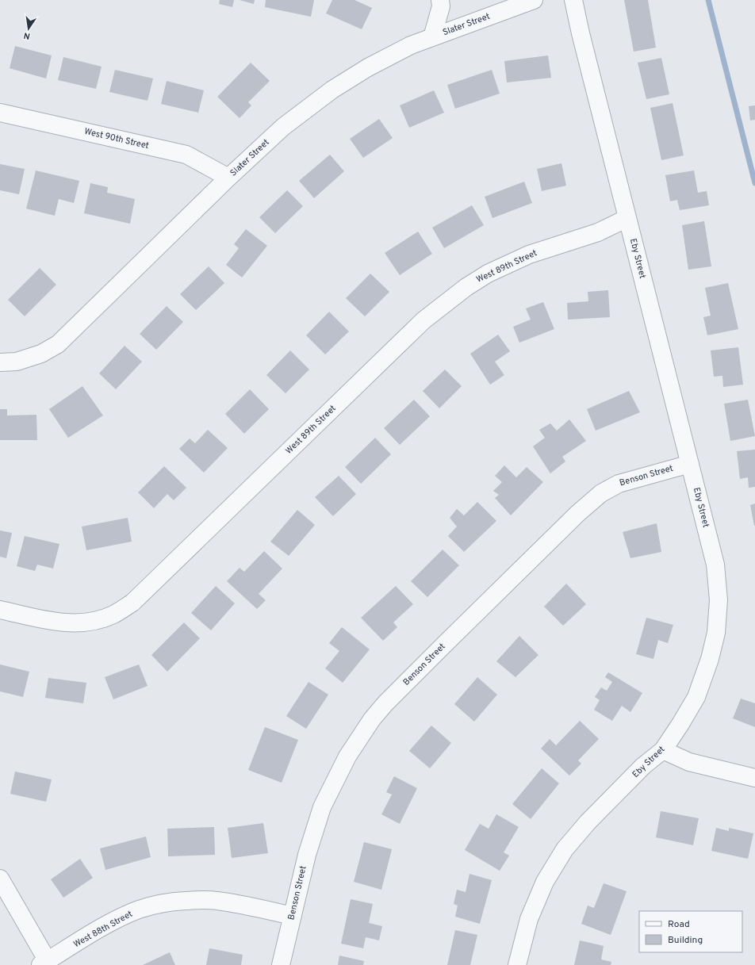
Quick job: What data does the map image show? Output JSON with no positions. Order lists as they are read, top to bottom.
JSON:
{
  "streets": {
    "street": [
      "Slater Street",
      "West 90th Street",
      "Eby Street",
      "West 89th Street",
      "Benson Street",
      "West 88th Street"
    ]
  },
  "crossings": [
    ["Slater Street", "West 90th Street"],
    ["Eby Street", "West 89th Street"],
    ["Eby Street", "Benson Street"],
    ["Benson Street", "West 88th Street"]
  ],
  "legend": ["Road", "Building"],
  "north": "bottom"
}
